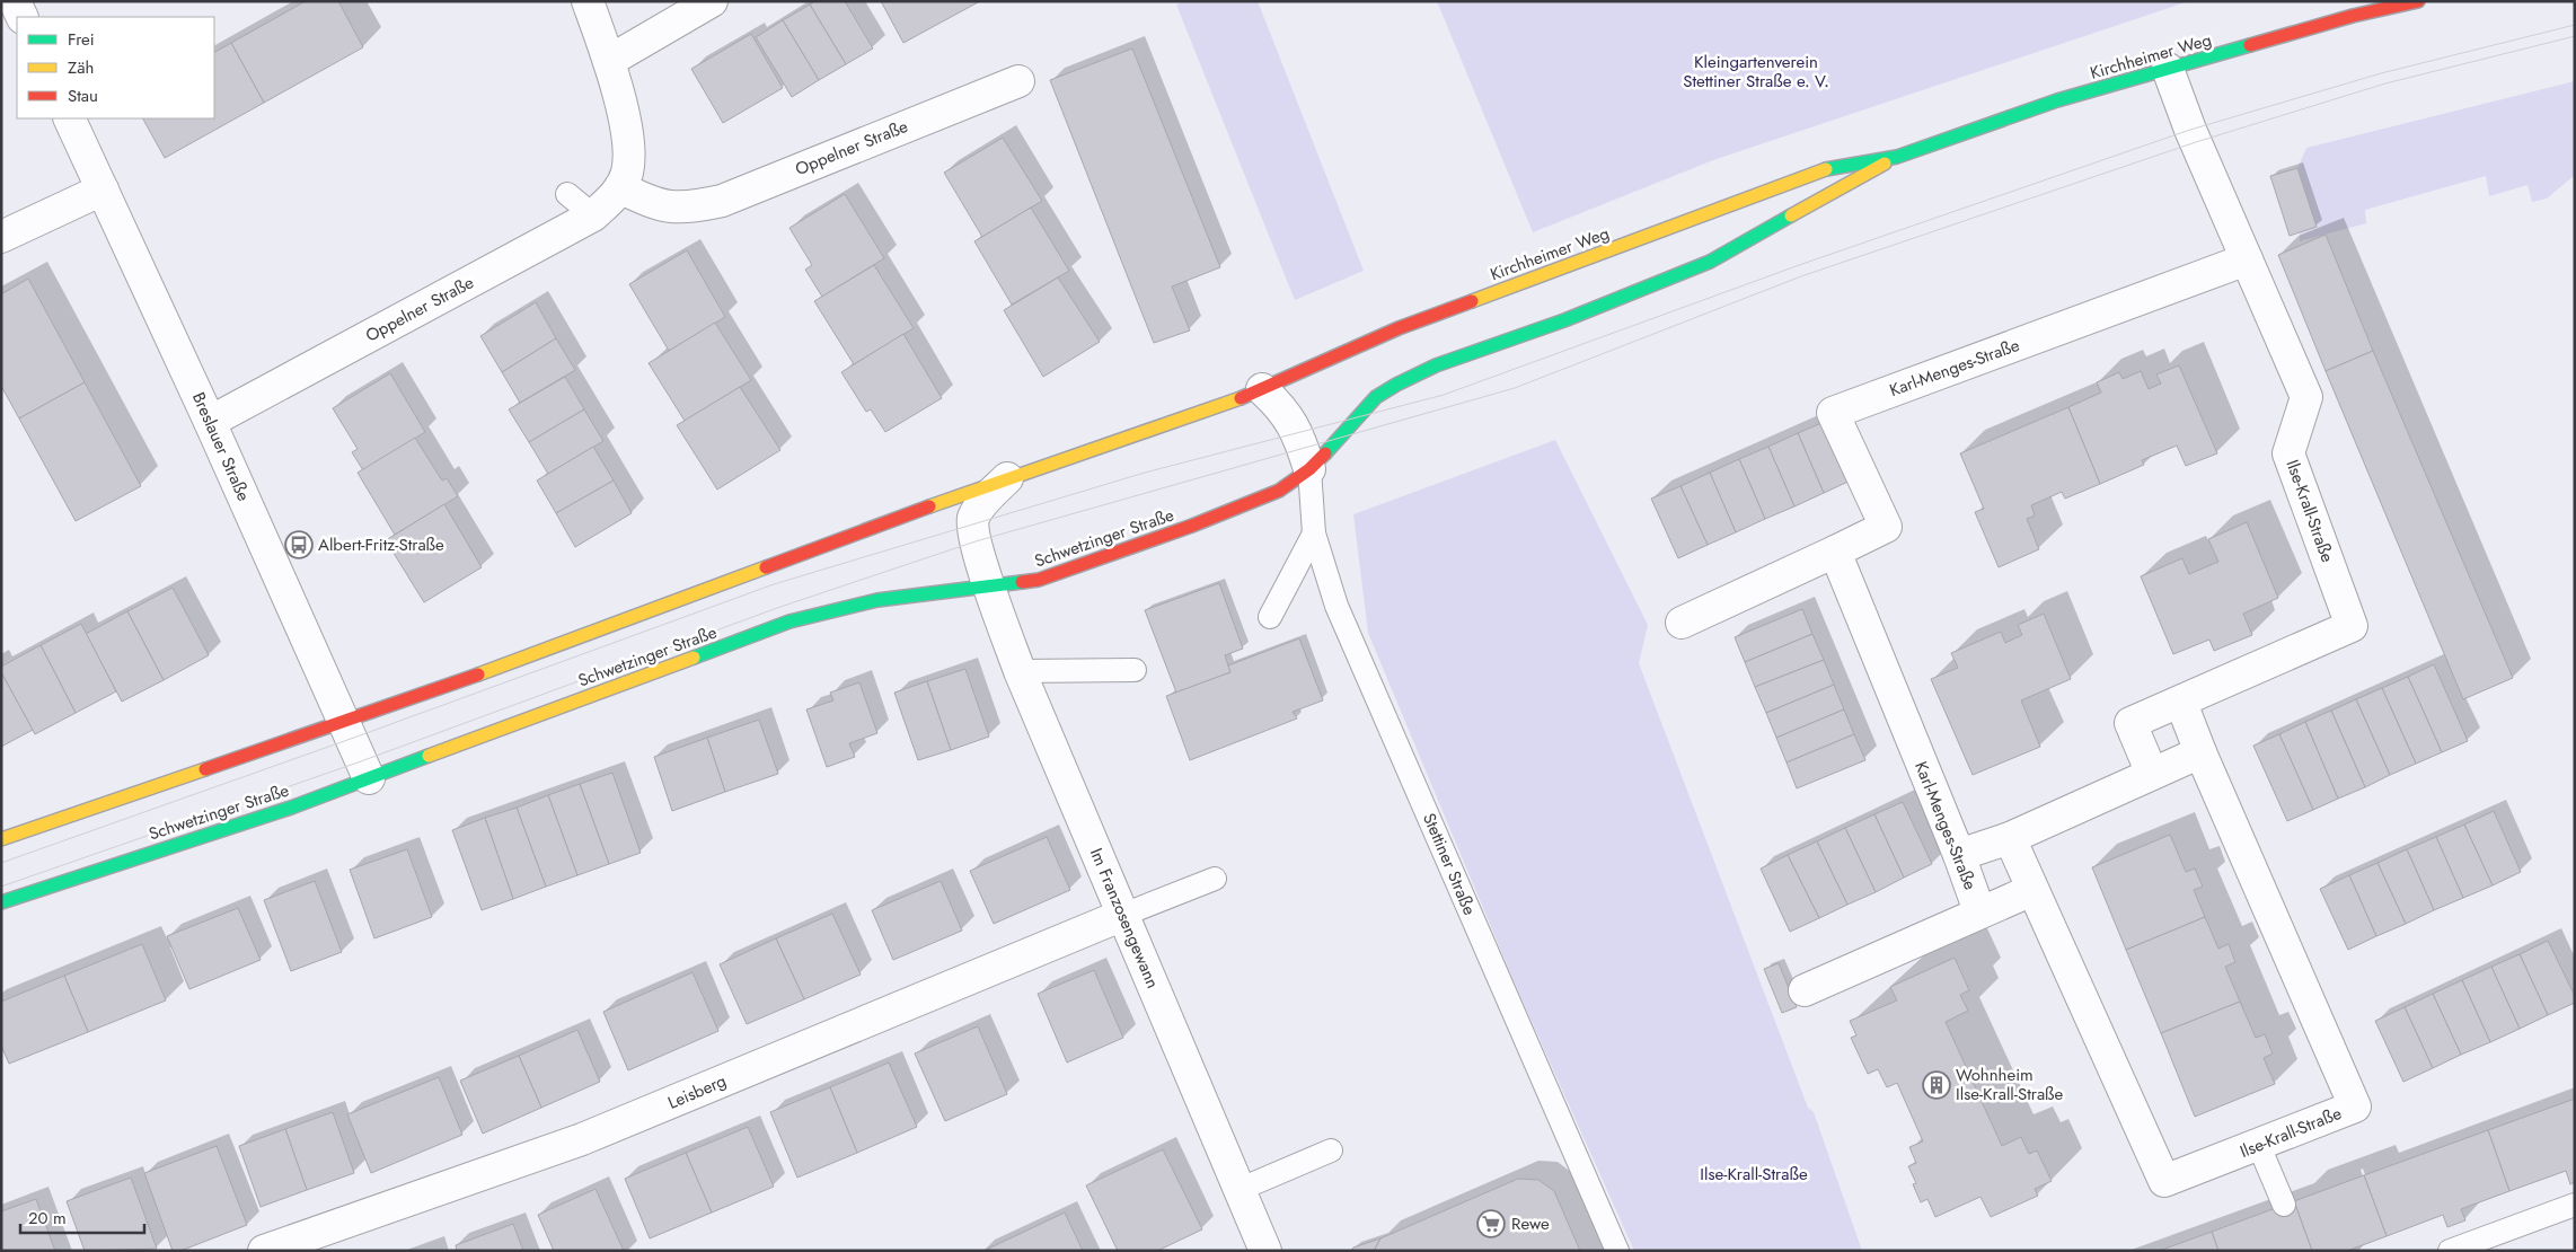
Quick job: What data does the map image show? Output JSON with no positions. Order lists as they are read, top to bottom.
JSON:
{
  "streets": {
    "street": [
      "Kirchheimer Weg",
      "Oppelner Straße",
      "Karl-Menges-Straße",
      "Breslauer Straße",
      "Ilse-Krall-Straße",
      "Schwetzinger Straße",
      "Im Franzosengewann",
      "Leisberg"
    ],
    "lane": ["Stettiner Straße"]
  },
  "crossings": [
    ["Kirchheimer Weg", "Ilse-Krall-Straße"],
    ["Kirchheimer Weg", "Schwetzinger Straße"],
    ["Kirchheimer Weg", "Stettiner Straße"],
    ["Kirchheimer Weg", "Im Franzosengewann"],
    ["Oppelner Straße", "Breslauer Straße"],
    ["Karl-Menges-Straße", "Ilse-Krall-Straße"],
    ["Breslauer Straße", "Schwetzinger Straße"],
    ["Schwetzinger Straße", "Stettiner Straße"],
    ["Schwetzinger Straße", "Im Franzosengewann"],
    ["Im Franzosengewann", "Leisberg"]
  ],
  "parks": ["Kleingartenverein Stettiner Straße e. V.", "Ilse-Krall-Straße"],
  "places": {
    "bus stop": ["Albert-Fritz-Straße"],
    "building": ["Wohnheim Ilse-Krall-Straße"],
    "supermarket": ["Rewe"]
  },
  "legend": ["Frei", "Zäh", "Stau"],
  "scale_bar": "20 m"
}
